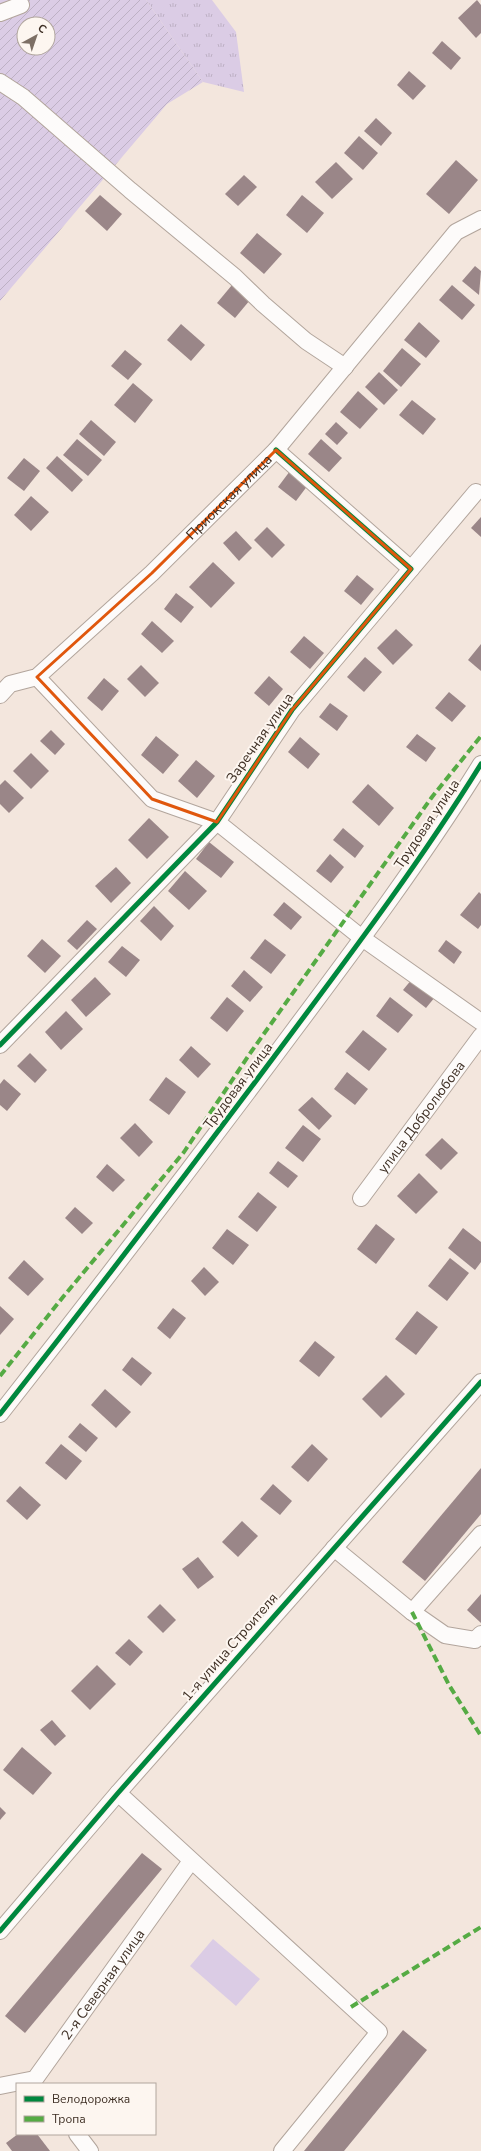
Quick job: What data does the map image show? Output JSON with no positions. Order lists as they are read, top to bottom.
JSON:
{
  "streets": {
    "street": [
      "Приокская улица",
      "Заречная улица",
      "Трудовая улица",
      "улица Добролюбова",
      "1-я улица Строителя",
      "2-я Северная улица"
    ]
  },
  "legend": ["Велодорожка", "Тропа"],
  "north": "top right"
}
